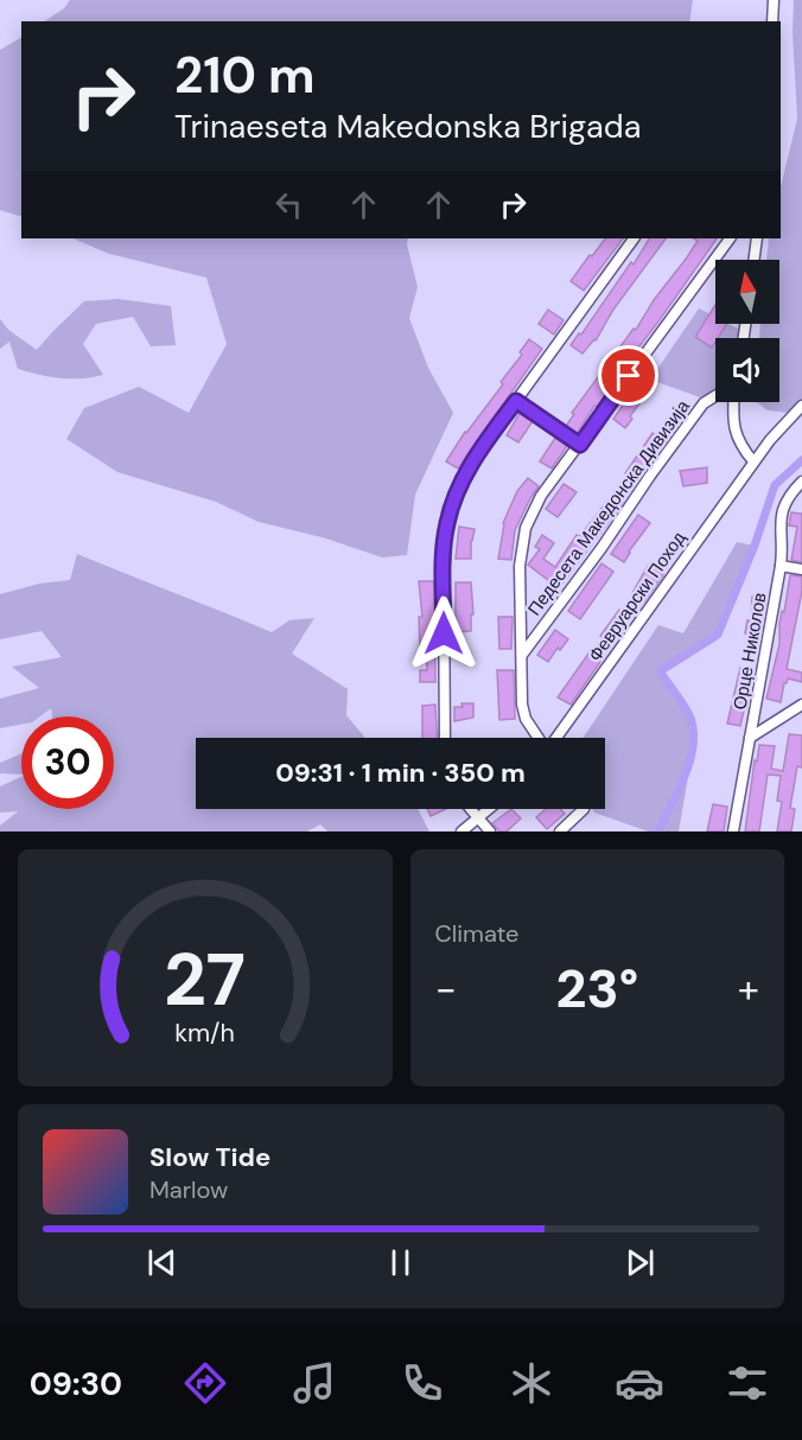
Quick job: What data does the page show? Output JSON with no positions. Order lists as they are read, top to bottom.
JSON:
{
  "streets": {
    "street": ["Педесета Македонска Дивизија", "Февруарски Поход", "Орце Николов"]
  },
  "north": "top",
  "page": {
    "turn": ["210 m", "Trinaeseta Makedonska Brigada"],
    "limit": "30",
    "trip": "09:31 · 1 min · 350 m",
    "tile": "Climate",
    "heat": ["−", "23°", "+"],
    "song": ["Slow Tide", "Marlow"],
    "tabs": "09:30",
    "gauge": ["27", "km/h"]
  }
}
